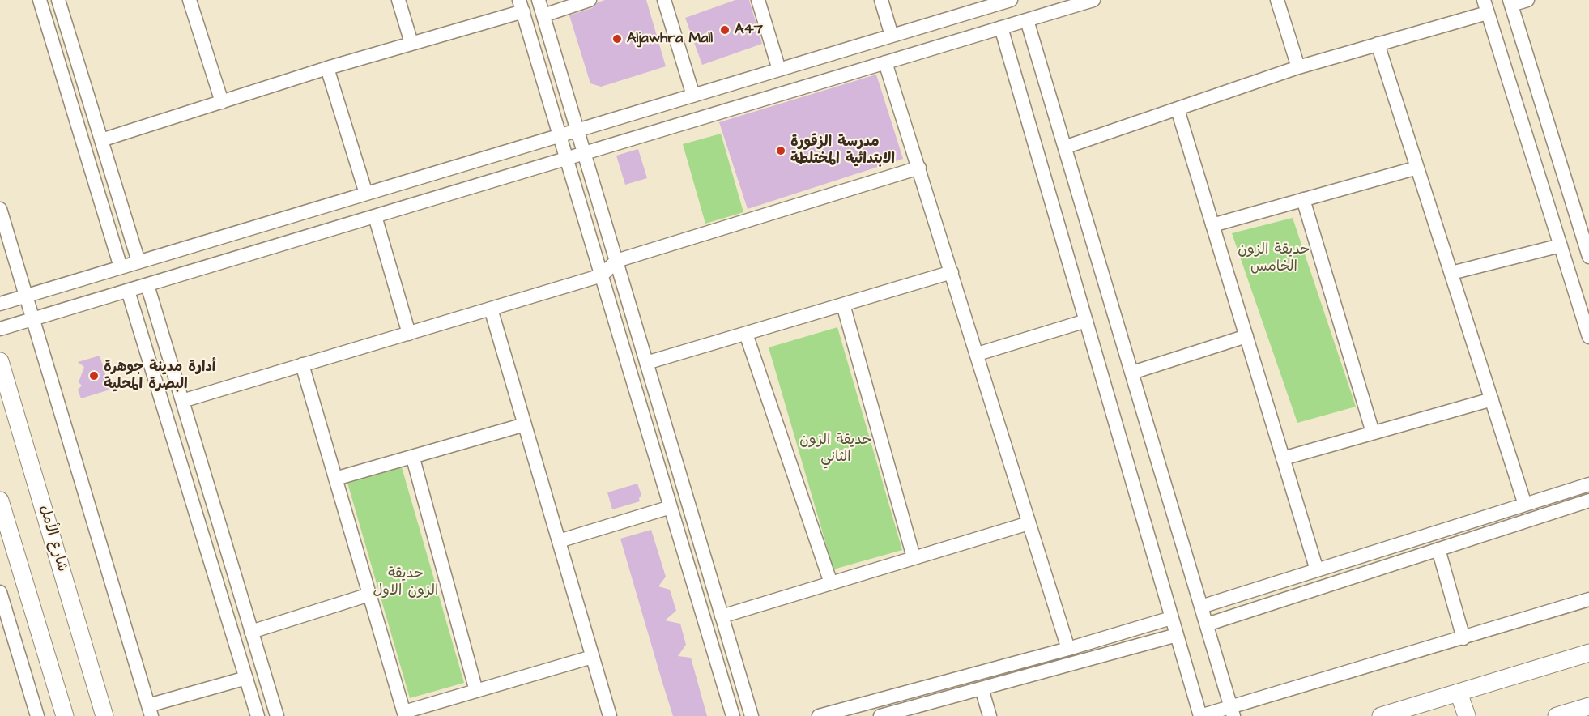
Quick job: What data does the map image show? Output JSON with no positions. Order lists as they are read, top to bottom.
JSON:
{
  "streets": {
    "main road": ["شارع الأمل"]
  },
  "parks": ["حديقة الزون الخامس", "حديقة الزون الثاني", "حديقة الزون الاول"],
  "places": [
    "A47",
    "Aljawhra Mall",
    "مدرسة الزقورة الابتدائية المختلطة",
    "أدارة مدينة جوهرة البصرة المحلية"
  ]
}
